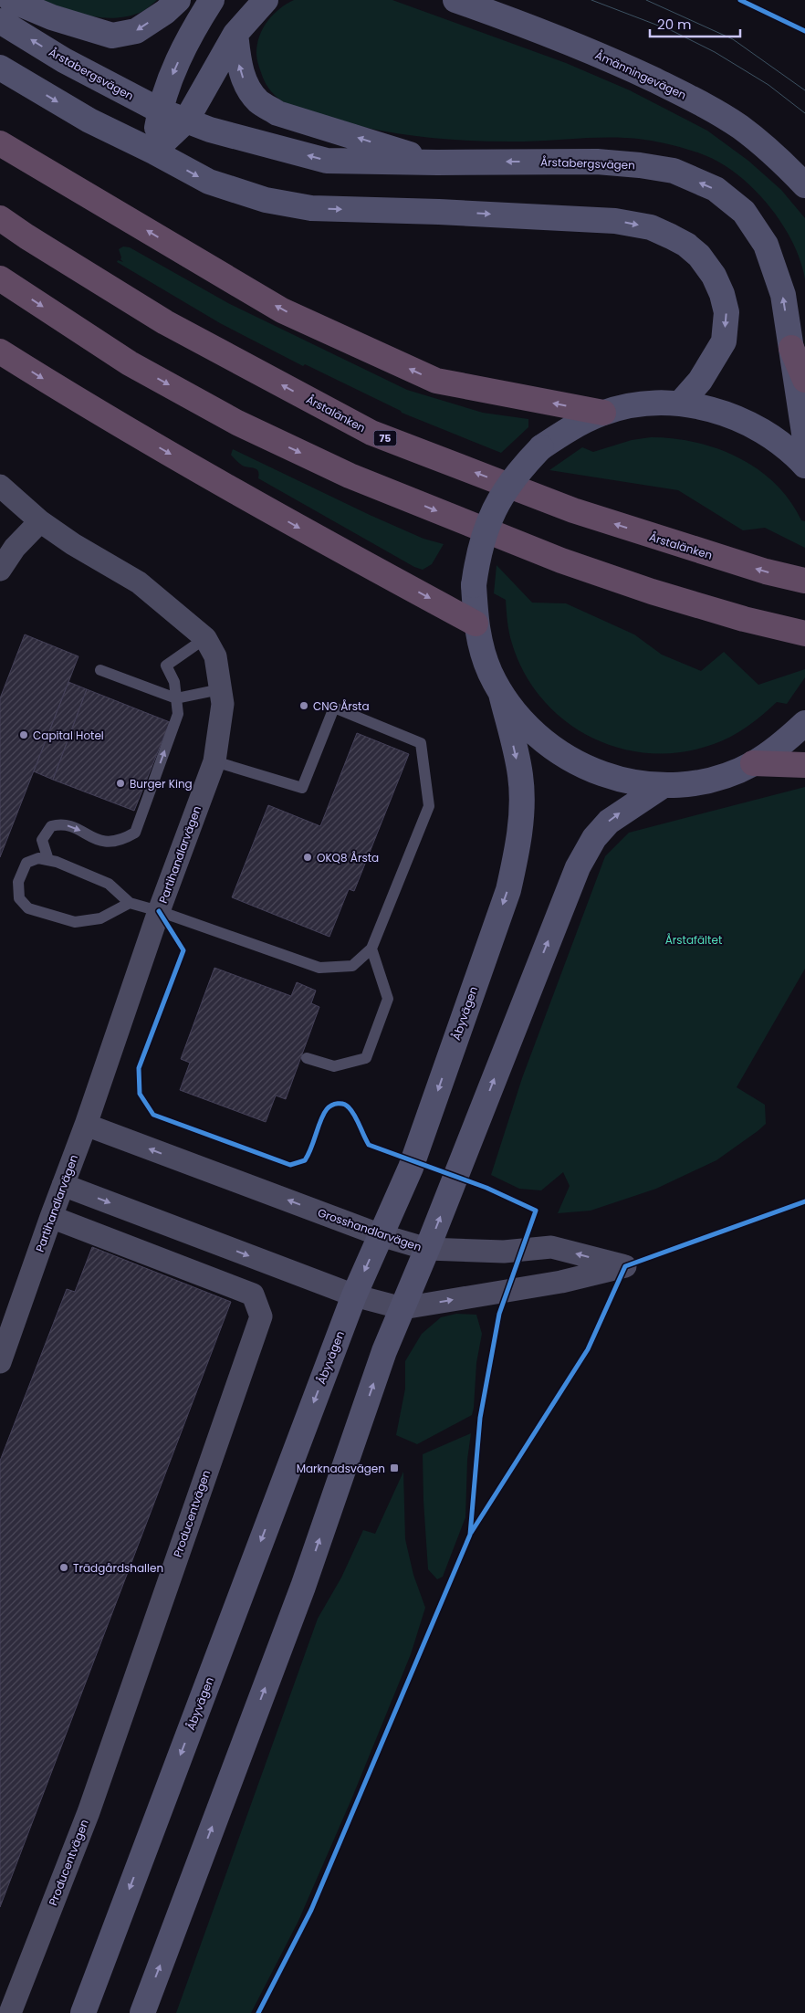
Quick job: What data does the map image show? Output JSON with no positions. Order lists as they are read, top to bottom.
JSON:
{
  "streets": {
    "highway": ["Årstalänken", "75"],
    "street": [
      "Årstabergsvägen",
      "Åmänningevägen",
      "Partihandlarvägen",
      "Åbyvägen",
      "Grosshandlarvägen",
      "Producentvägen"
    ]
  },
  "crossings": [
    ["Partihandlarvägen", "Grosshandlarvägen"],
    ["Partihandlarvägen", "Producentvägen"],
    ["Åbyvägen", "Grosshandlarvägen"]
  ],
  "one_way": ["Årstabergsvägen"],
  "parks": ["Årstafältet"],
  "places": {
    "other": [
      "CNG Årsta",
      "Capital Hotel",
      "Burger King",
      "OKQ8 Årsta",
      "Trädgårdshallen"
    ],
    "transit": ["Marknadsvägen"]
  },
  "scale_bar": "20 m"
}
